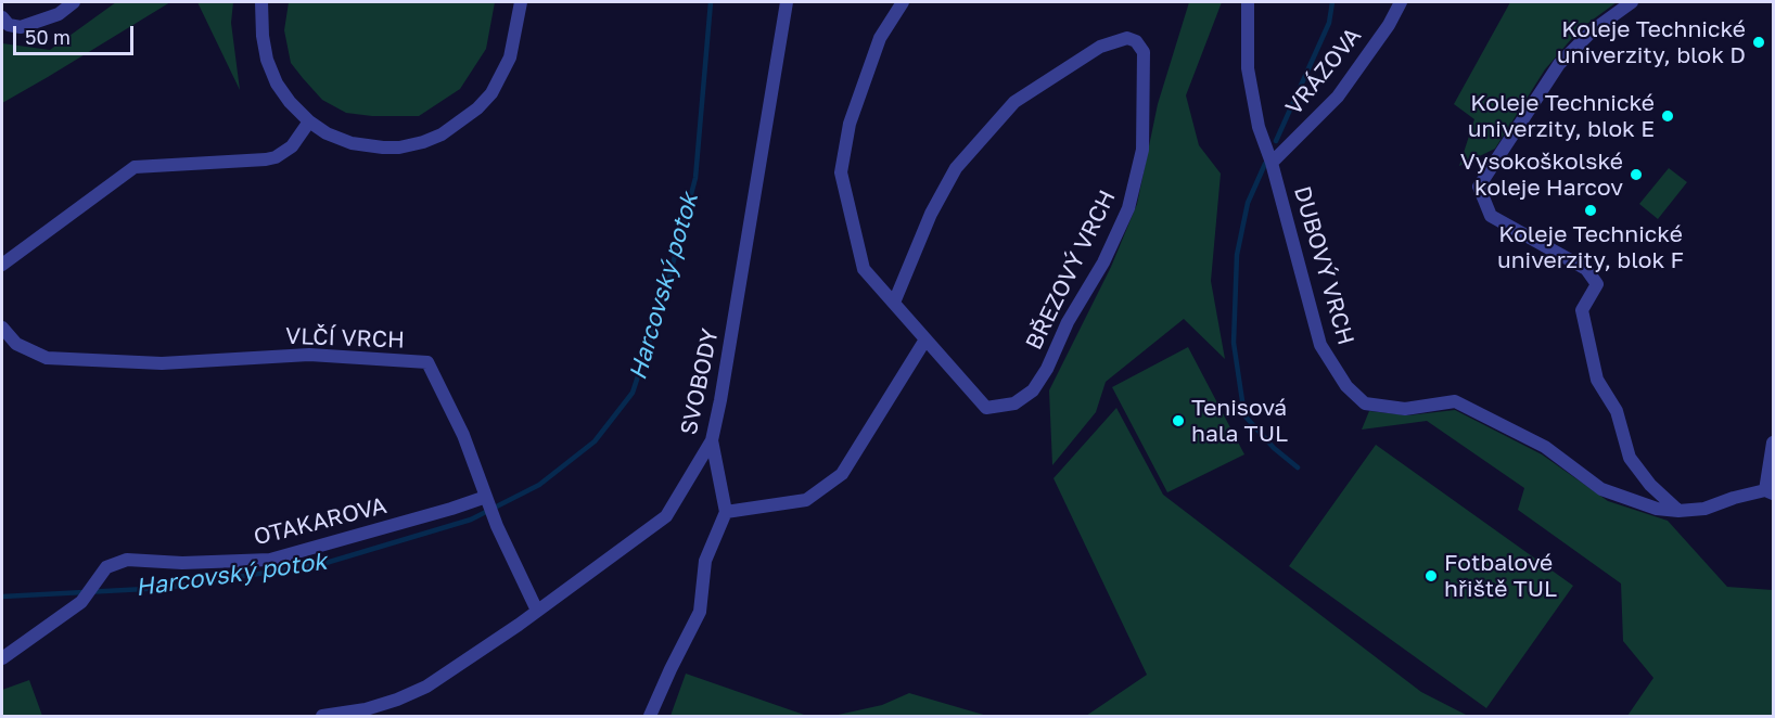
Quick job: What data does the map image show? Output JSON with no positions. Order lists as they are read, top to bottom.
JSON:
{
  "streets": {
    "street": [
      "VRÁZOVA",
      "DUBOVÝ VRCH",
      "BŘEZOVÝ VRCH",
      "VLČÍ VRCH",
      "SVOBODY",
      "OTAKAROVA"
    ]
  },
  "crossings": [
    ["VRÁZOVA", "DUBOVÝ VRCH"],
    ["VLČÍ VRCH", "SVOBODY"],
    ["VLČÍ VRCH", "OTAKAROVA"]
  ],
  "water": ["Harcovský potok"],
  "places": [
    "Koleje Technické univerzity, blok D",
    "Koleje Technické univerzity, blok E",
    "Vysokoškolské koleje Harcov",
    "Koleje Technické univerzity, blok F",
    "Tenisová hala TUL",
    "Fotbalové hřiště TUL"
  ],
  "scale_bar": "50 m"
}
